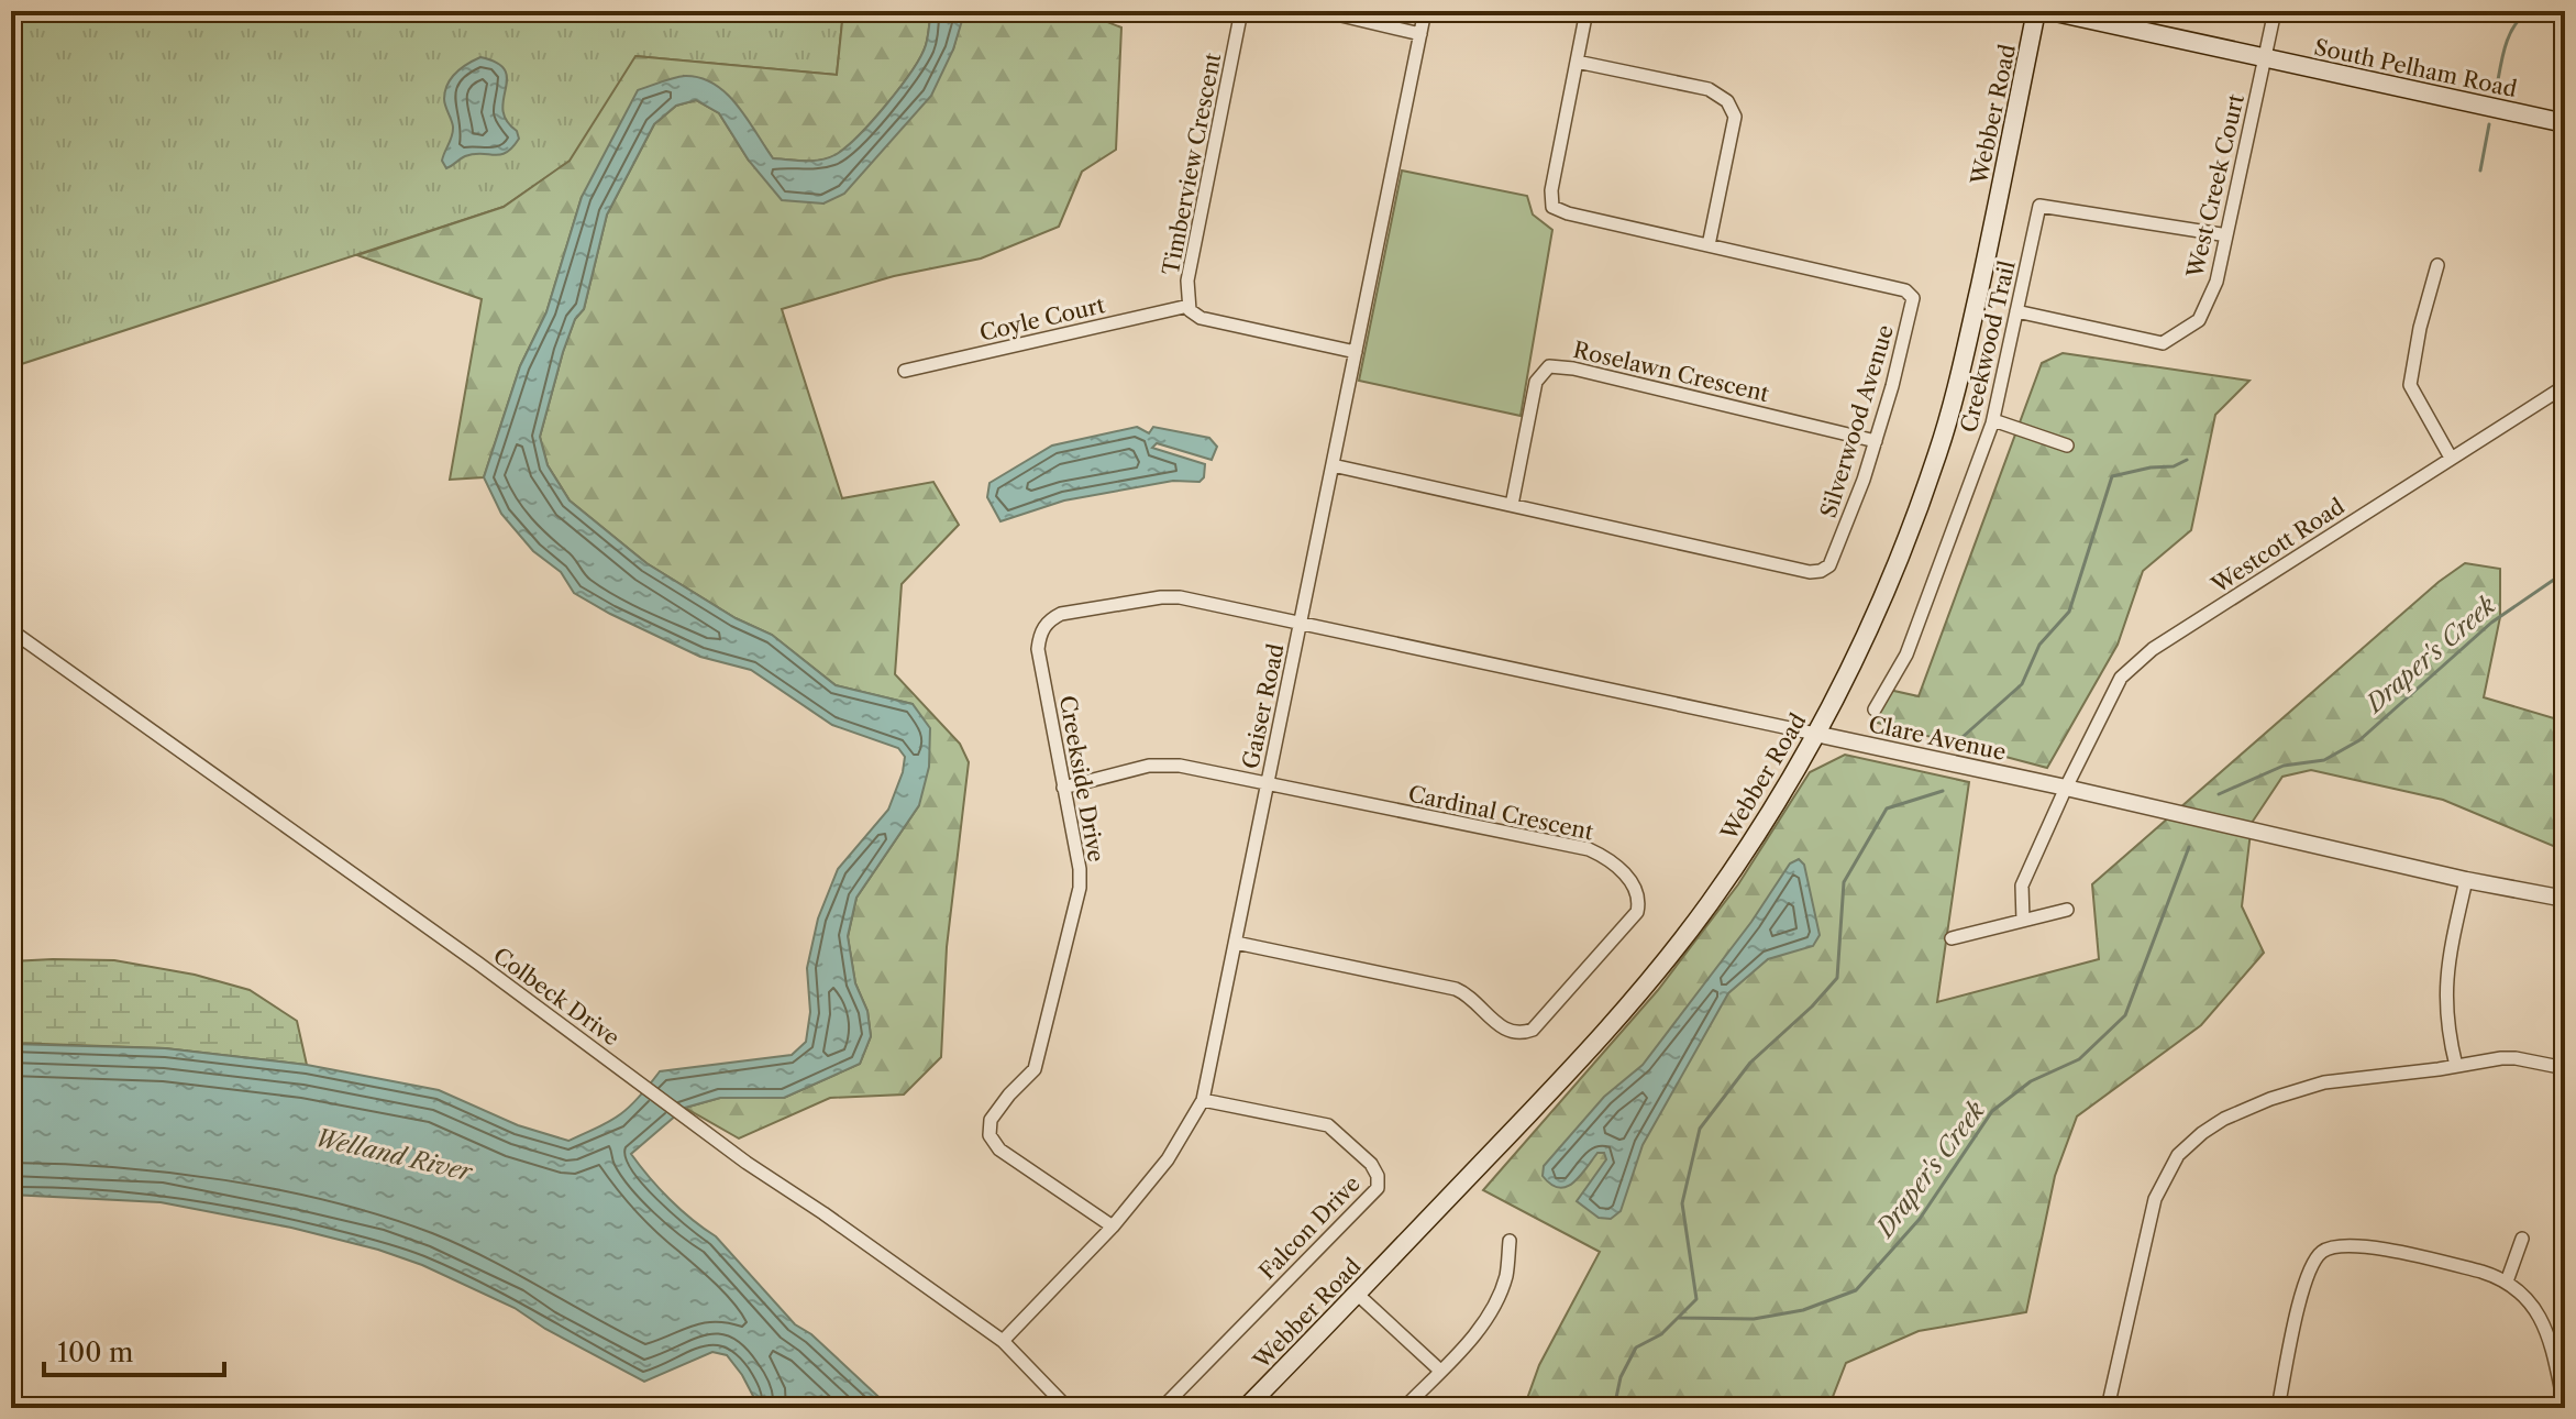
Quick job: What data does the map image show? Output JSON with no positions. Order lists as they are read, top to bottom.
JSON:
{
  "streets": {
    "main road": ["South Pelham Road", "Webber Road"],
    "street": [
      "Timberview Crescent",
      "West Creek Court",
      "Coyle Court",
      "Creekwood Trail",
      "Roselawn Crescent",
      "Silverwood Avenue",
      "Westcott Road",
      "Gaiser Road",
      "Clare Avenue",
      "Creekside Drive",
      "Cardinal Crescent",
      "Colbeck Drive",
      "Falcon Drive"
    ]
  },
  "crossings": [
    ["South Pelham Road", "West Creek Court"],
    ["Webber Road", "Clare Avenue"],
    ["Timberview Crescent", "Coyle Court"],
    ["Timberview Crescent", "Gaiser Road"],
    ["West Creek Court", "Creekwood Trail"],
    ["Roselawn Crescent", "Silverwood Avenue"],
    ["Silverwood Avenue", "Gaiser Road"],
    ["Westcott Road", "Clare Avenue"],
    ["Gaiser Road", "Clare Avenue"],
    ["Gaiser Road", "Creekside Drive"],
    ["Gaiser Road", "Cardinal Crescent"],
    ["Gaiser Road", "Colbeck Drive"],
    ["Gaiser Road", "Falcon Drive"],
    ["Clare Avenue", "Creekside Drive"]
  ],
  "water": ["Draper's Creek", "Welland River"],
  "scale_bar": "100 m"
}
